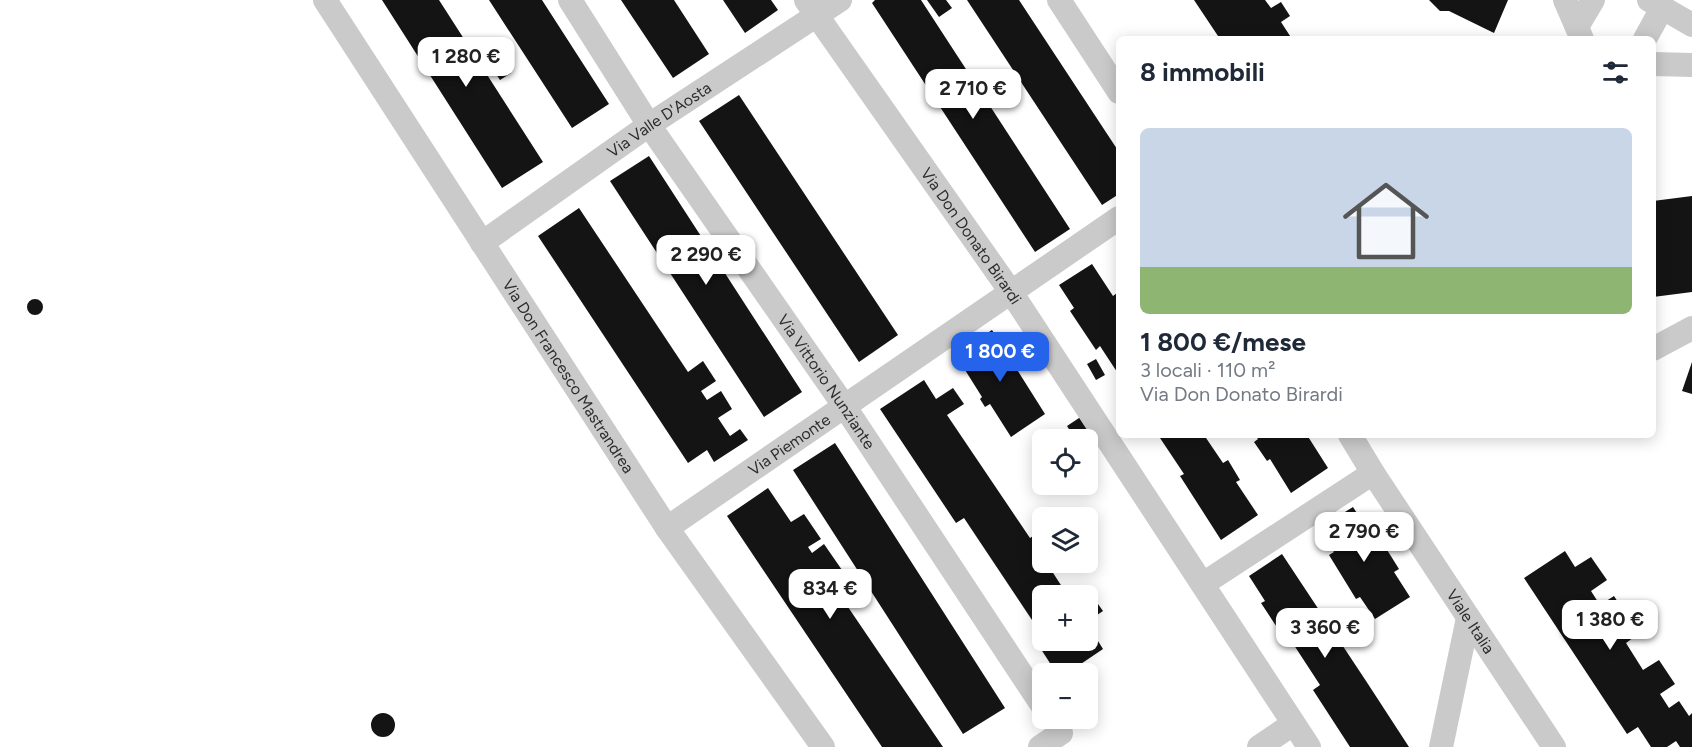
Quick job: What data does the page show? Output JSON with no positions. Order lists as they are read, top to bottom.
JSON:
{
  "streets": {
    "street": [
      "Via Valle D'Aosta",
      "Via Don Donato Birardi",
      "Via Don Francesco Mastrandrea",
      "Via Vittorio Nunziante",
      "Via Piemonte",
      "Viale Italia"
    ]
  },
  "crossings": [
    ["Via Valle D'Aosta", "Via Don Donato Birardi"],
    ["Via Valle D'Aosta", "Via Don Francesco Mastrandrea"],
    ["Via Valle D'Aosta", "Via Vittorio Nunziante"],
    ["Via Don Donato Birardi", "Via Piemonte"],
    ["Via Don Francesco Mastrandrea", "Via Piemonte"],
    ["Via Vittorio Nunziante", "Via Piemonte"]
  ],
  "page": {
    "heading": "8 immobili",
    "price": [
      "1 280 €",
      "2 710 €",
      "2 290 €",
      "1 800 €",
      "2 790 €",
      "834 €",
      "1 380 €",
      "3 360 €"
    ],
    "list": [
      {
        "name": "1 800 €/mese",
        "note": "3 locali · 110 m² · Via Don Donato Birardi"
      }
    ],
    "map_buttons": ["+", "−"]
  }
}
